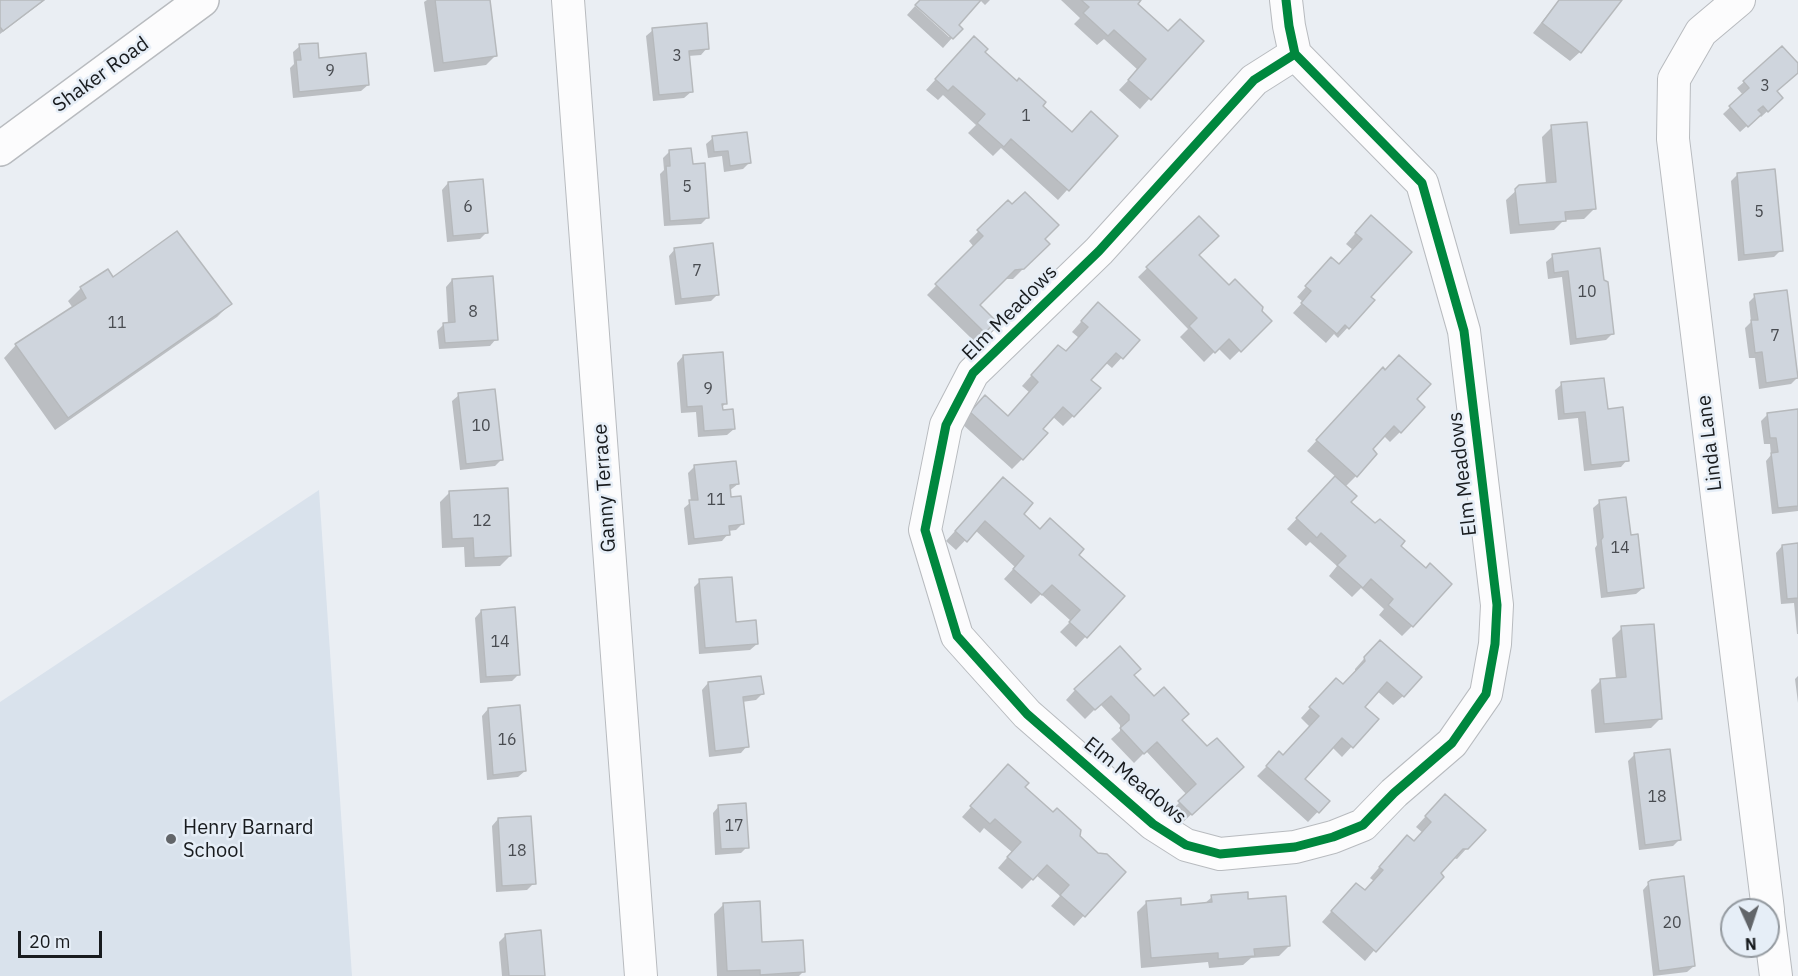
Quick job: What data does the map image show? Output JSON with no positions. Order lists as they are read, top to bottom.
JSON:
{
  "streets": {
    "main road": ["Shaker Road"],
    "street": ["Elm Meadows", "Linda Lane", "Ganny Terrace"]
  },
  "places": ["Henry Barnard School"],
  "house_numbers": [
    "3",
    "9",
    "3",
    "1",
    "5",
    "6",
    "5",
    "7",
    "10",
    "8",
    "11",
    "7",
    "9",
    "10",
    "11",
    "12",
    "14",
    "14",
    "16",
    "18",
    "17",
    "18",
    "20"
  ],
  "scale_bar": "20 m",
  "north": "bottom"
}
